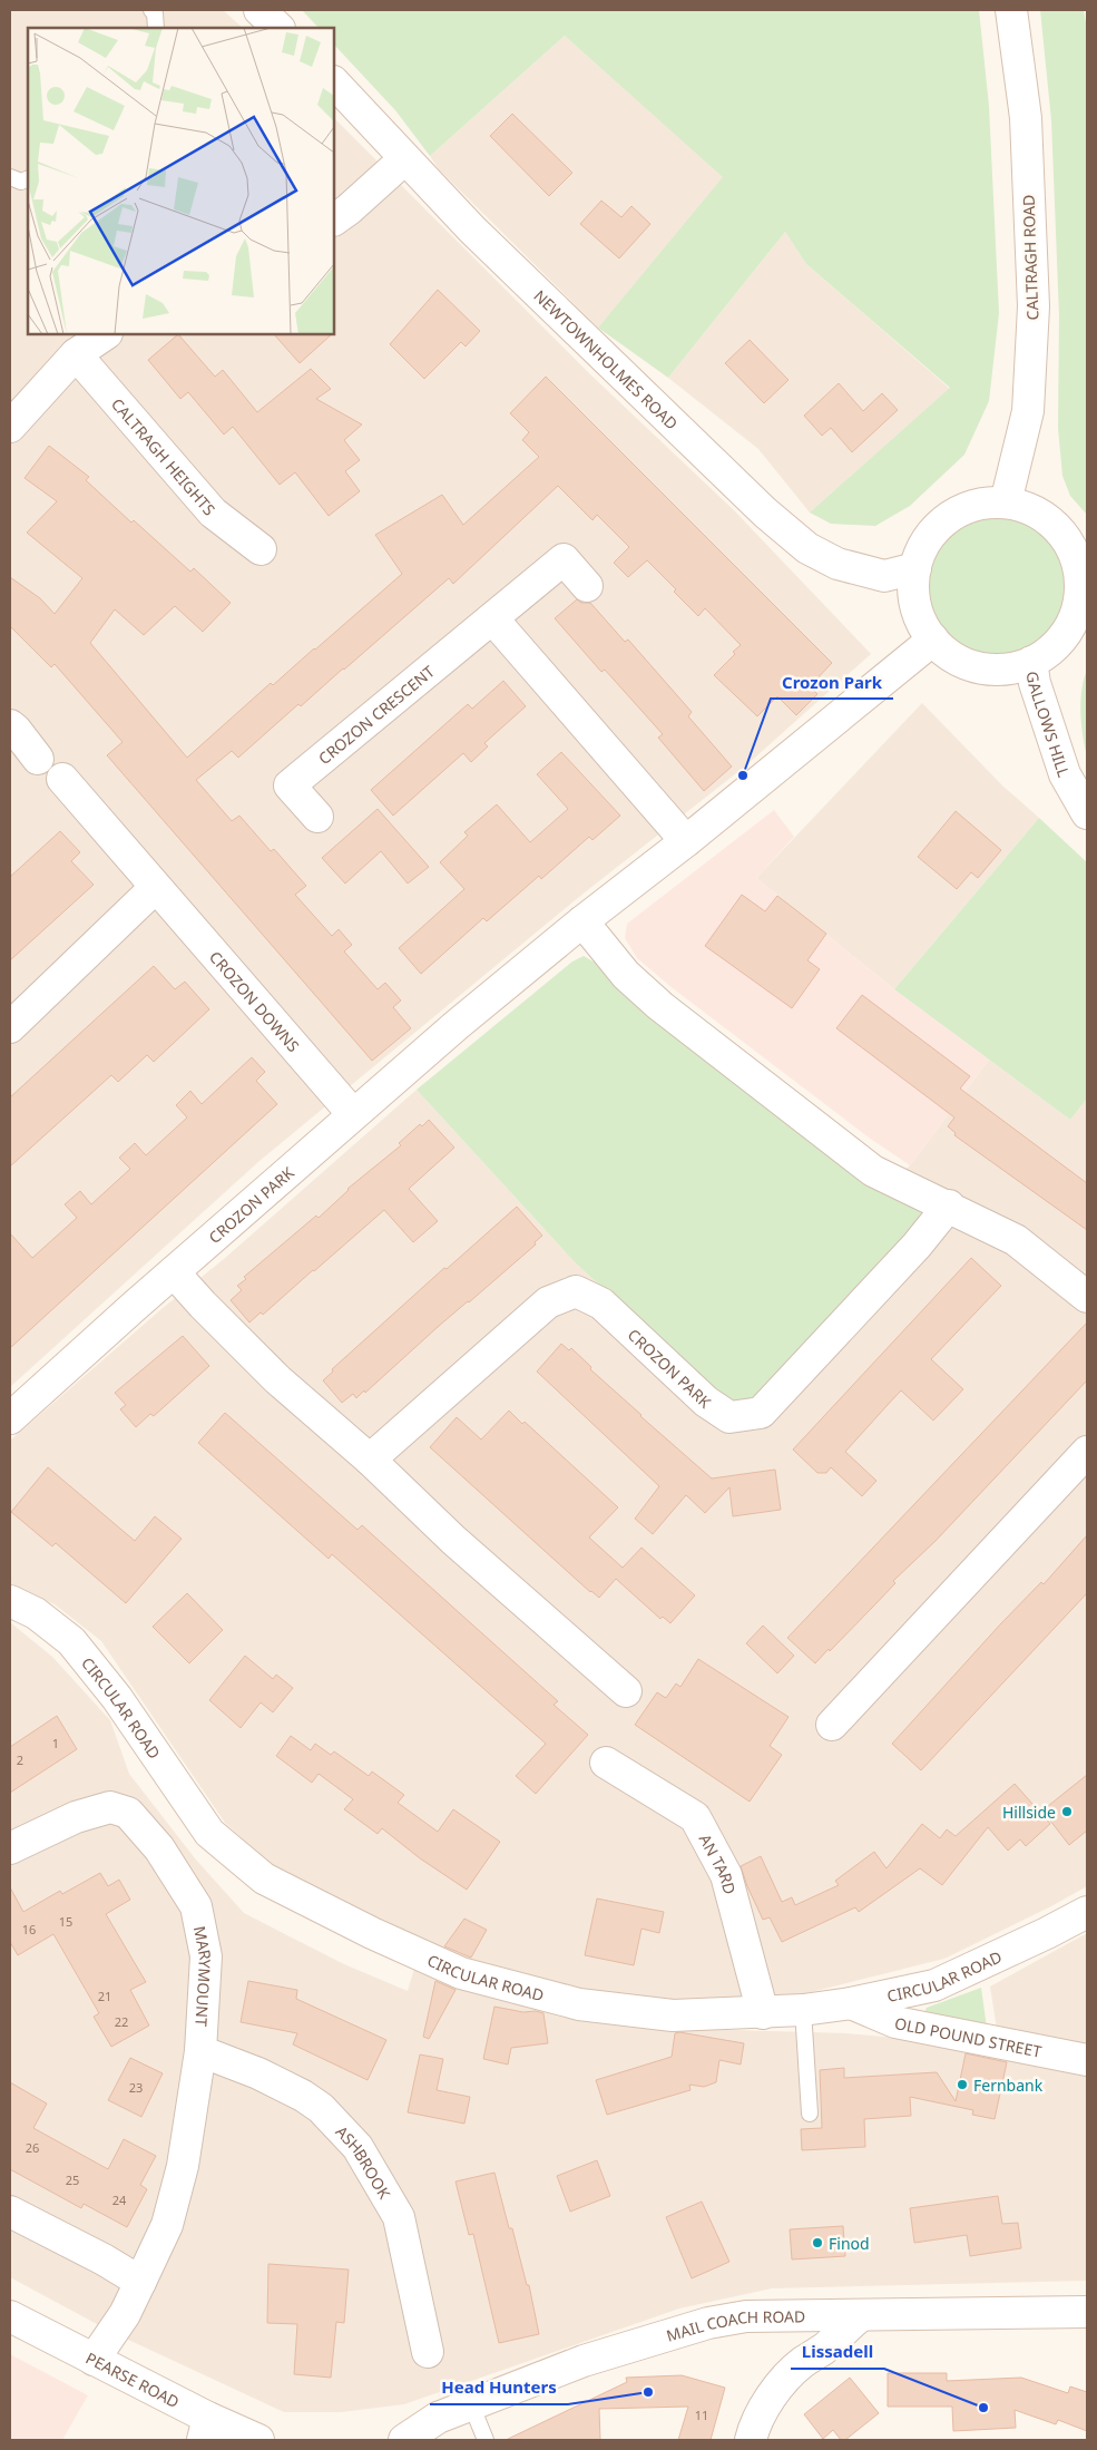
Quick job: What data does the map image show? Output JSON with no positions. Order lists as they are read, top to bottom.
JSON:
{
  "streets": {
    "street": [
      "CALTRAGH ROAD",
      "NEWTOWNHOLMES ROAD",
      "CALTRAGH HEIGHTS",
      "CROZON CRESCENT",
      "GALLOWS HILL",
      "CROZON DOWNS",
      "CROZON PARK",
      "CIRCULAR ROAD",
      "AN TARD",
      "MARYMOUNT",
      "OLD POUND STREET",
      "ASHBROOK",
      "MAIL COACH ROAD",
      "PEARSE ROAD"
    ]
  },
  "crossings": [
    ["CALTRAGH ROAD", "NEWTOWNHOLMES ROAD"],
    ["CALTRAGH ROAD", "GALLOWS HILL"],
    ["CALTRAGH ROAD", "CROZON PARK"],
    ["NEWTOWNHOLMES ROAD", "GALLOWS HILL"],
    ["NEWTOWNHOLMES ROAD", "CROZON PARK"],
    ["GALLOWS HILL", "CROZON PARK"],
    ["CROZON DOWNS", "CROZON PARK"],
    ["CIRCULAR ROAD", "AN TARD"],
    ["CIRCULAR ROAD", "OLD POUND STREET"],
    ["MARYMOUNT", "ASHBROOK"],
    ["MARYMOUNT", "PEARSE ROAD"]
  ],
  "places": [
    "Crozon Park",
    "Hillside",
    "Fernbank",
    "Finod",
    "Head Hunters",
    "Lissadell"
  ],
  "house_numbers": [
    "1",
    "2",
    "15",
    "16",
    "21",
    "22",
    "23",
    "26",
    "25",
    "24",
    "11"
  ]
}
